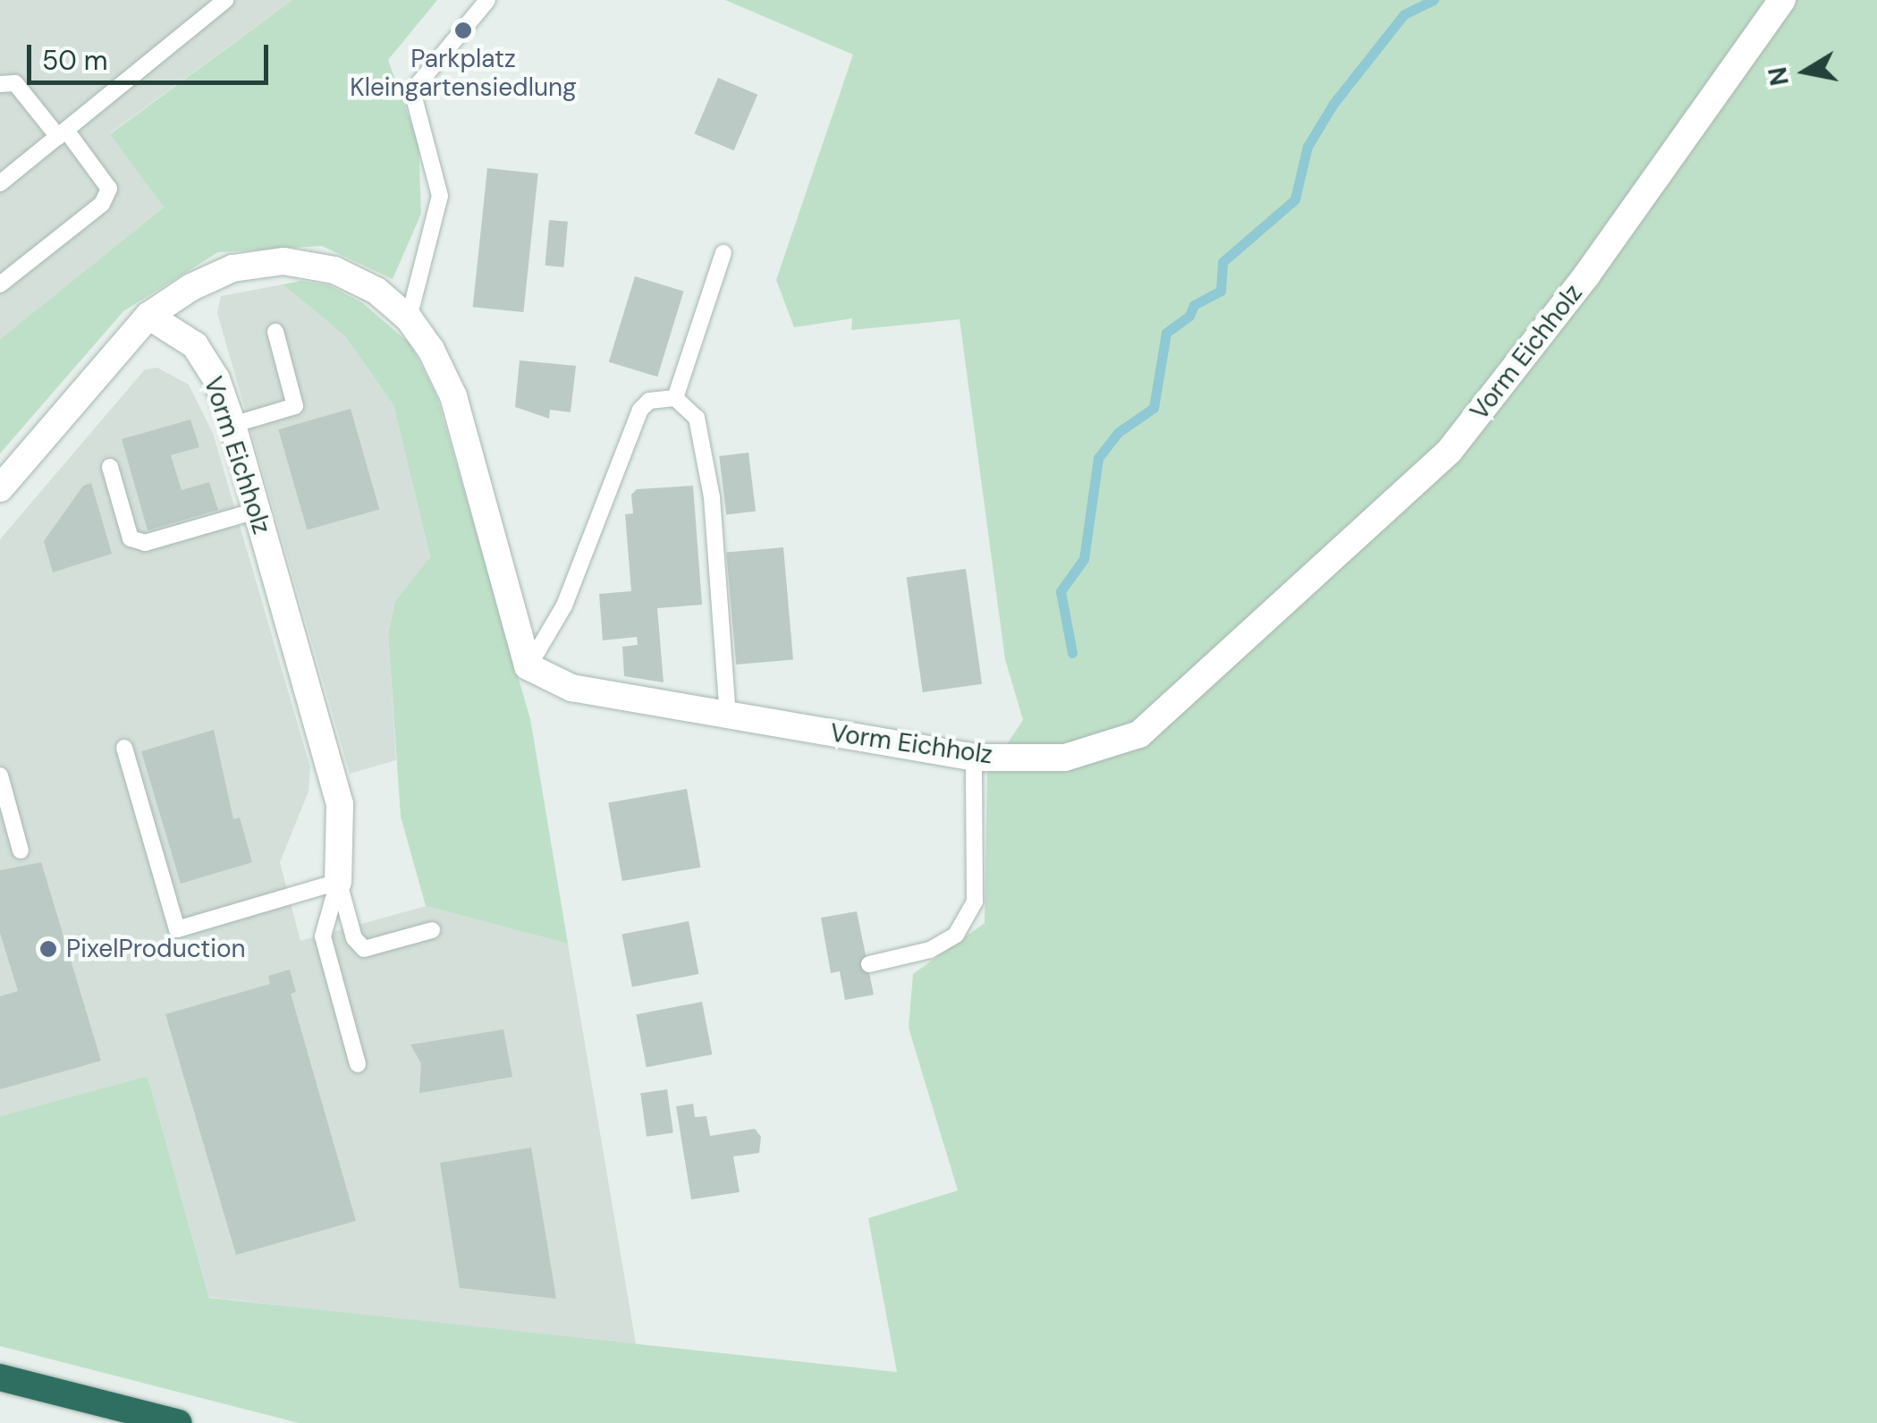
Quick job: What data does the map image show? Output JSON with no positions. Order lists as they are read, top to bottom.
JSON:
{
  "streets": {
    "street": ["Vorm Eichholz"]
  },
  "places": ["Parkplatz Kleingartensiedlung", "PixelProduction"],
  "scale_bar": "50 m",
  "north": "left"
}
